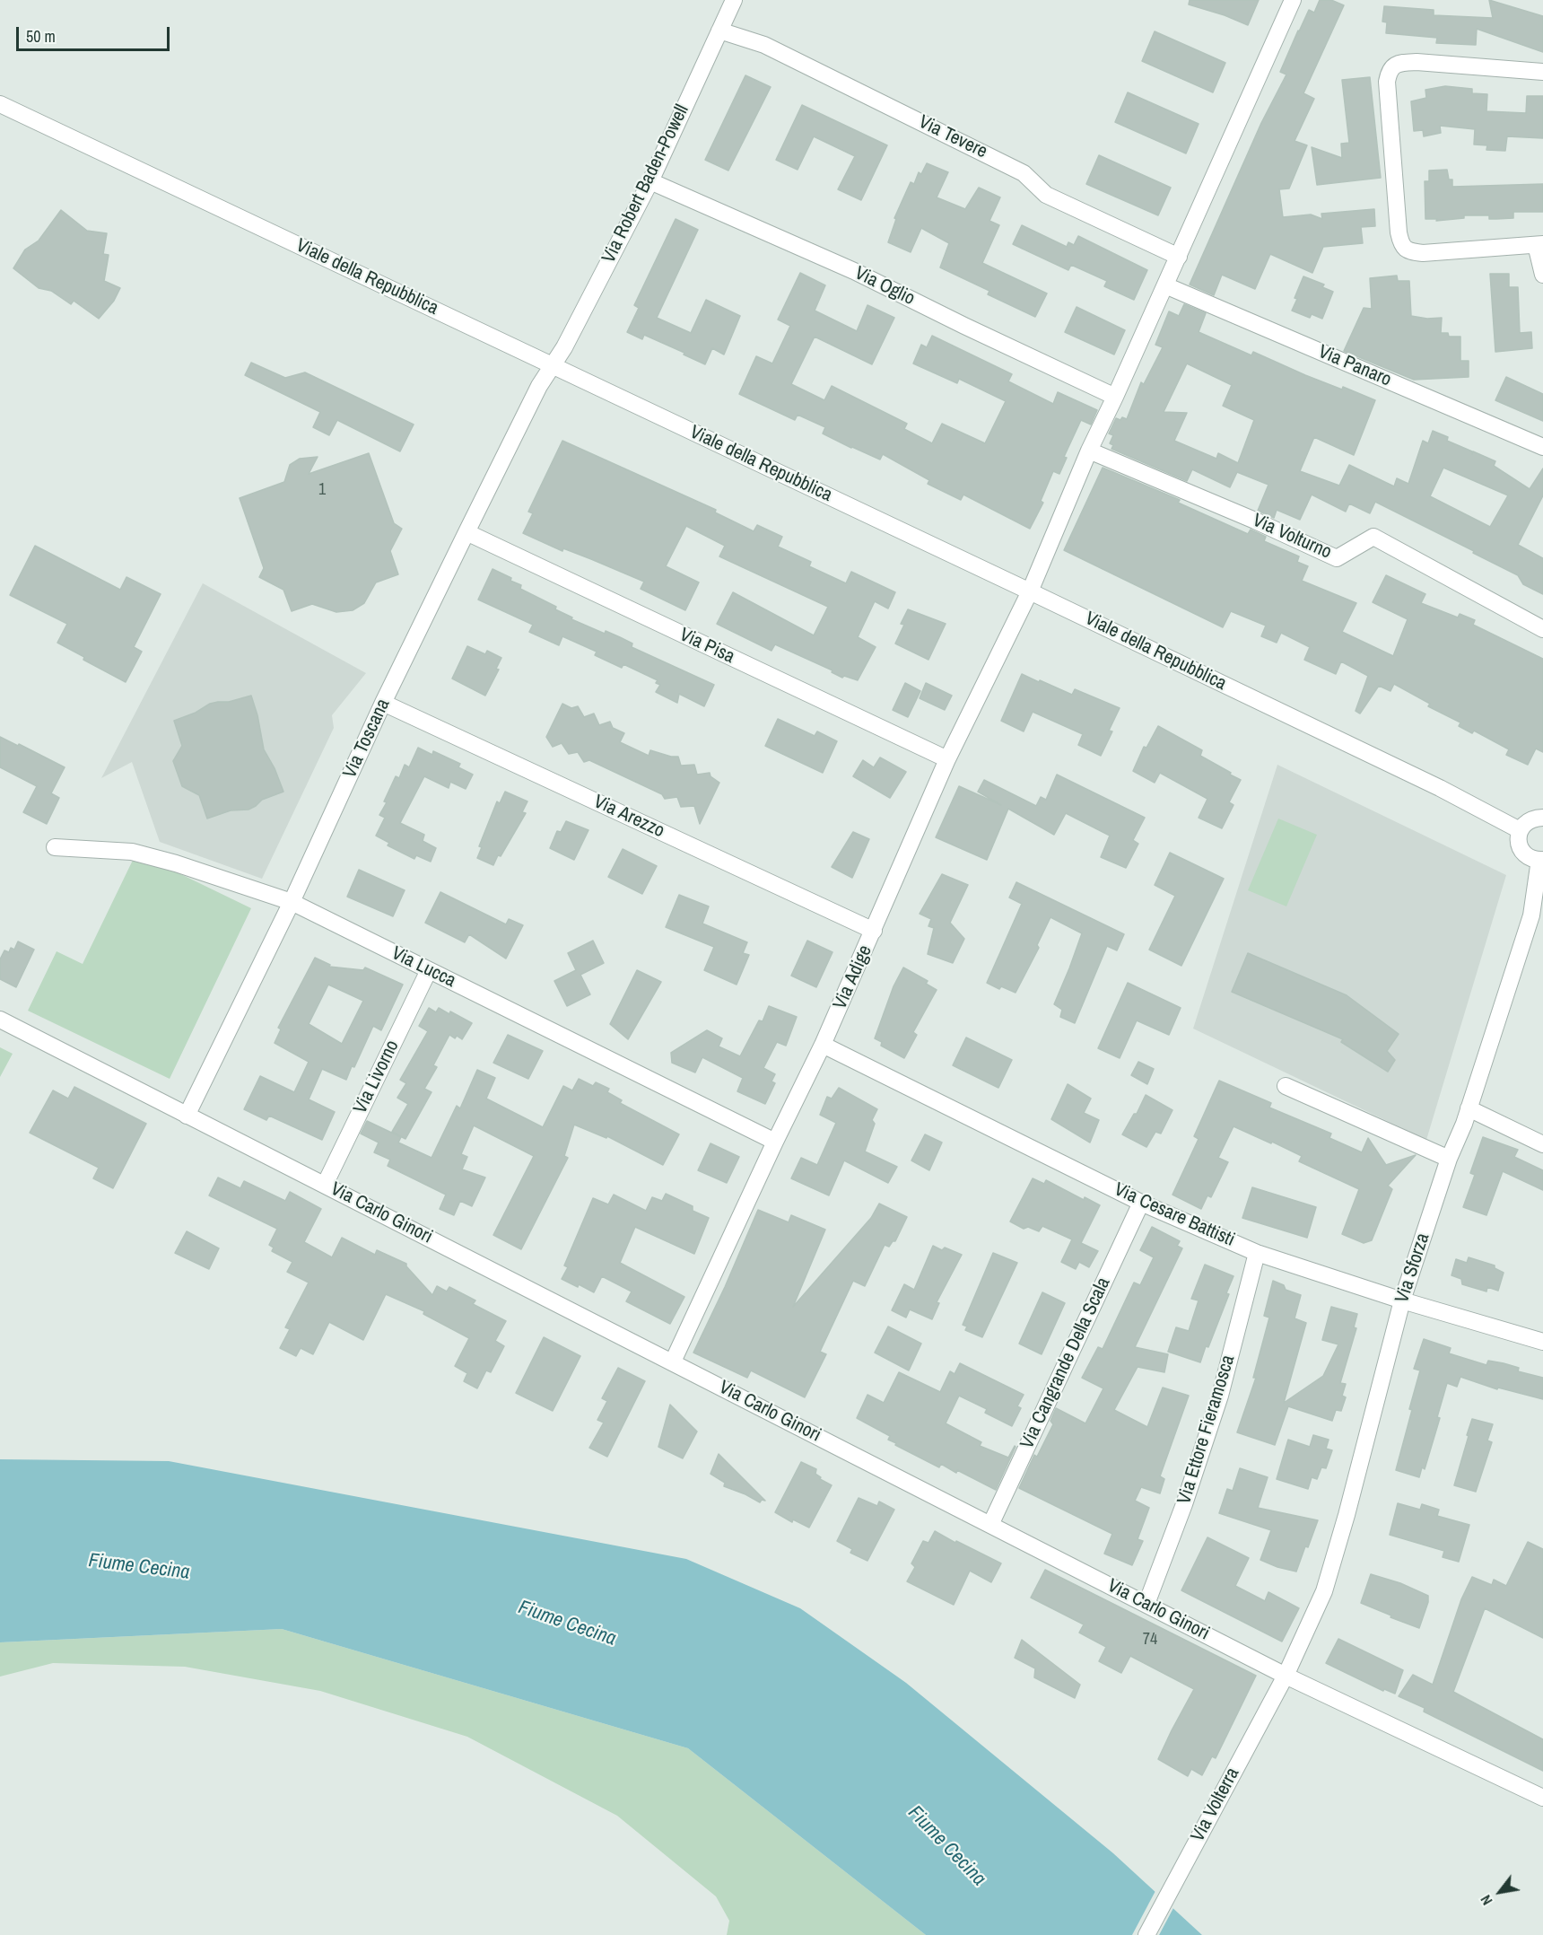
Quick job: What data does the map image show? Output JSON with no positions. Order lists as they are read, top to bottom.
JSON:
{
  "streets": {
    "street": [
      "Via Tevere",
      "Via Robert Baden-Powell",
      "Viale della Repubblica",
      "Via Oglio",
      "Via Panaro",
      "Via Volturno",
      "Via Pisa",
      "Via Toscana",
      "Via Arezzo",
      "Via Lucca",
      "Via Adige",
      "Via Livorno",
      "Via Carlo Ginori",
      "Via Cesare Battisti",
      "Via Sforza",
      "Via Cangrande Della Scala",
      "Via Ettore Fieramosca",
      "Via Volterra"
    ]
  },
  "crossings": [
    ["Via Tevere", "Via Robert Baden-Powell"],
    ["Via Robert Baden-Powell", "Viale della Repubblica"],
    ["Via Robert Baden-Powell", "Via Oglio"],
    ["Via Robert Baden-Powell", "Via Toscana"],
    ["Viale della Repubblica", "Via Toscana"],
    ["Viale della Repubblica", "Via Adige"],
    ["Via Pisa", "Via Toscana"],
    ["Via Pisa", "Via Adige"],
    ["Via Toscana", "Via Arezzo"],
    ["Via Toscana", "Via Lucca"],
    ["Via Toscana", "Via Carlo Ginori"],
    ["Via Arezzo", "Via Adige"],
    ["Via Lucca", "Via Adige"],
    ["Via Lucca", "Via Livorno"],
    ["Via Adige", "Via Carlo Ginori"],
    ["Via Adige", "Via Cesare Battisti"],
    ["Via Livorno", "Via Carlo Ginori"],
    ["Via Carlo Ginori", "Via Sforza"],
    ["Via Carlo Ginori", "Via Cangrande Della Scala"],
    ["Via Carlo Ginori", "Via Ettore Fieramosca"],
    ["Via Carlo Ginori", "Via Volterra"],
    ["Via Cesare Battisti", "Via Sforza"],
    ["Via Cesare Battisti", "Via Cangrande Della Scala"],
    ["Via Cesare Battisti", "Via Ettore Fieramosca"],
    ["Via Sforza", "Via Volterra"]
  ],
  "water": ["Fiume Cecina"],
  "house_numbers": ["1", "74"],
  "scale_bar": "50 m",
  "north": "bottom left"
}
